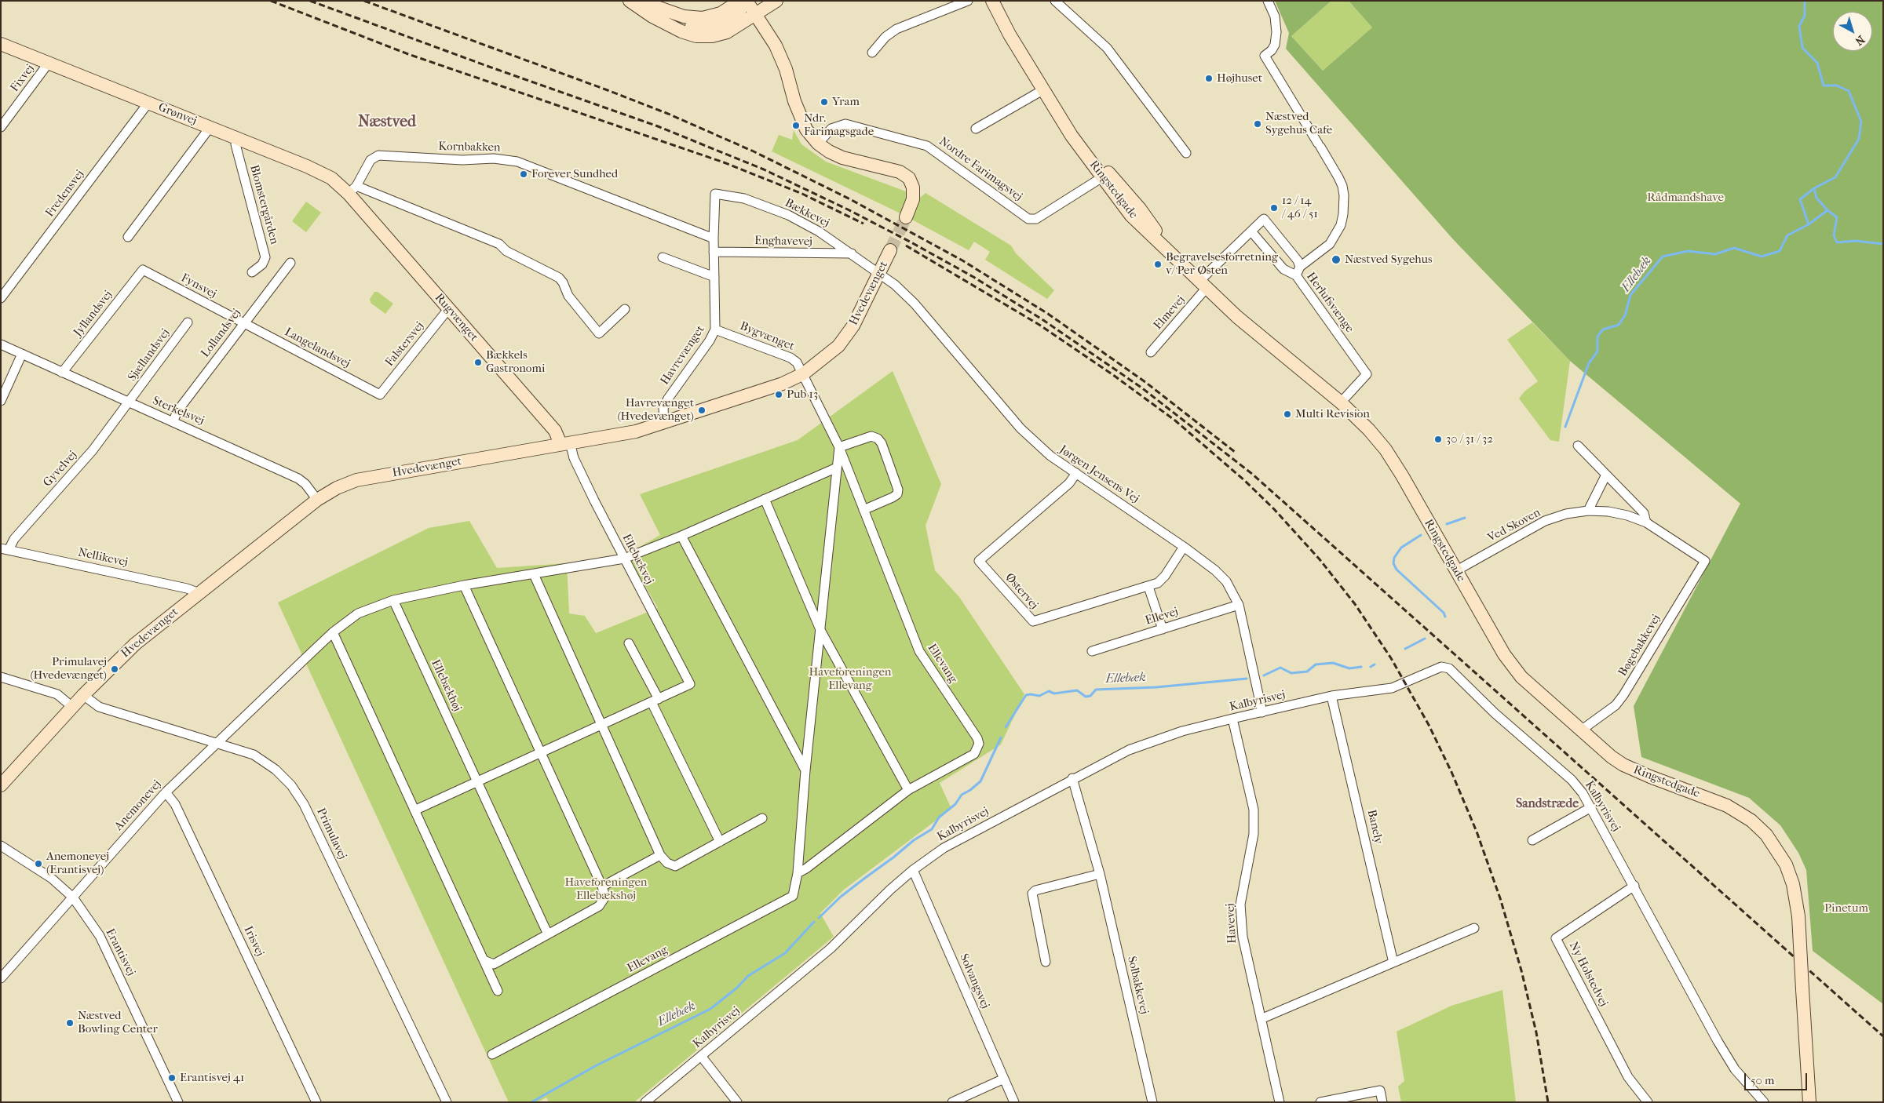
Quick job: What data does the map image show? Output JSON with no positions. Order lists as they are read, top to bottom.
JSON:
{
  "streets": {
    "street": [
      "Fixvej",
      "Grønvej",
      "Kornbakken",
      "Nordre Farimagsvej",
      "Ringstedgade",
      "Fredensvej",
      "Blomstergården",
      "Bækkevej",
      "Enghavevej",
      "Fynsvej",
      "Hvedevænget",
      "Herlufsvænge",
      "Elmevej",
      "Jyllandsvej",
      "Rugvænget",
      "Lollandsvej",
      "Bygvænget",
      "Falstersvej",
      "Langelandsvej",
      "Sjællandsvej",
      "Havrevænget",
      "Sterkelsvej",
      "Gyvelvej",
      "Jørgen Jensens Vej",
      "Ved Skoven",
      "Nellikevej",
      "Ellebækvej",
      "Østervej",
      "Ellevej",
      "Bøgebakkevej",
      "Ellevang",
      "Ellebækhøj",
      "Kalbyrisvej",
      "Anemonevej",
      "Banely",
      "Primulavej",
      "Havevej",
      "Irisvej",
      "Erantisvej",
      "Ny Holstedvej",
      "Solvangsvej",
      "Solbakkevej"
    ]
  },
  "crossings": [
    ["Fixvej", "Grønvej"],
    ["Grønvej", "Kornbakken"],
    ["Grønvej", "Fredensvej"],
    ["Grønvej", "Blomstergården"],
    ["Grønvej", "Rugvænget"],
    ["Kornbakken", "Rugvænget"],
    ["Kornbakken", "Havrevænget"],
    ["Nordre Farimagsvej", "Ringstedgade"],
    ["Ringstedgade", "Herlufsvænge"],
    ["Ringstedgade", "Elmevej"],
    ["Ringstedgade", "Ved Skoven"],
    ["Ringstedgade", "Bøgebakkevej"],
    ["Bækkevej", "Enghavevej"],
    ["Bækkevej", "Hvedevænget"],
    ["Bækkevej", "Havrevænget"],
    ["Bækkevej", "Jørgen Jensens Vej"],
    ["Enghavevej", "Havrevænget"],
    ["Fynsvej", "Jyllandsvej"],
    ["Fynsvej", "Lollandsvej"],
    ["Fynsvej", "Langelandsvej"],
    ["Hvedevænget", "Rugvænget"],
    ["Hvedevænget", "Bygvænget"],
    ["Hvedevænget", "Havrevænget"],
    ["Hvedevænget", "Sterkelsvej"],
    ["Hvedevænget", "Jørgen Jensens Vej"],
    ["Hvedevænget", "Nellikevej"],
    ["Hvedevænget", "Ellebækvej"],
    ["Hvedevænget", "Ellevang"],
    ["Hvedevænget", "Primulavej"],
    ["Herlufsvænge", "Elmevej"],
    ["Jyllandsvej", "Sterkelsvej"],
    ["Rugvænget", "Falstersvej"],
    ["Rugvænget", "Ellebækvej"],
    ["Lollandsvej", "Langelandsvej"],
    ["Lollandsvej", "Sterkelsvej"],
    ["Bygvænget", "Havrevænget"],
    ["Bygvænget", "Ellevang"],
    ["Falstersvej", "Langelandsvej"],
    ["Sjællandsvej", "Sterkelsvej"],
    ["Sjællandsvej", "Gyvelvej"],
    ["Sterkelsvej", "Gyvelvej"],
    ["Gyvelvej", "Nellikevej"],
    ["Jørgen Jensens Vej", "Østervej"],
    ["Jørgen Jensens Vej", "Ellevej"],
    ["Jørgen Jensens Vej", "Kalbyrisvej"],
    ["Ved Skoven", "Bøgebakkevej"],
    ["Kalbyrisvej", "Banely"],
    ["Kalbyrisvej", "Havevej"],
    ["Kalbyrisvej", "Ny Holstedvej"],
    ["Kalbyrisvej", "Solvangsvej"],
    ["Kalbyrisvej", "Solbakkevej"],
    ["Anemonevej", "Primulavej"],
    ["Anemonevej", "Irisvej"],
    ["Anemonevej", "Erantisvej"]
  ],
  "districts": ["Næstved", "Sandstræde"],
  "water": ["Ellebæk"],
  "parks": [
    "Rådmandshave",
    "Haveforeningen Ellevang",
    "Haveforeningen Ellebækshøj",
    "Pinetum"
  ],
  "places": [
    "Højhuset",
    "Yram",
    "Næstved Sygehus Cafe",
    "Ndr. Farimagsgade",
    "Forever Sundhed",
    "12 / 14 / 46 / 51",
    "Næstved Sygehus",
    "Begravelsesforretning v/ Per Østen",
    "Bækkels Gastronomi",
    "Pub 13",
    "Havrevænget (Hvedevænget)",
    "Multi Revision",
    "30 / 31 / 32",
    "Primulavej (Hvedevænget)",
    "Anemonevej (Erantisvej)",
    "Næstved Bowling Center",
    "Erantisvej 41"
  ],
  "scale_bar": "50 m",
  "north": "bottom right"
}
